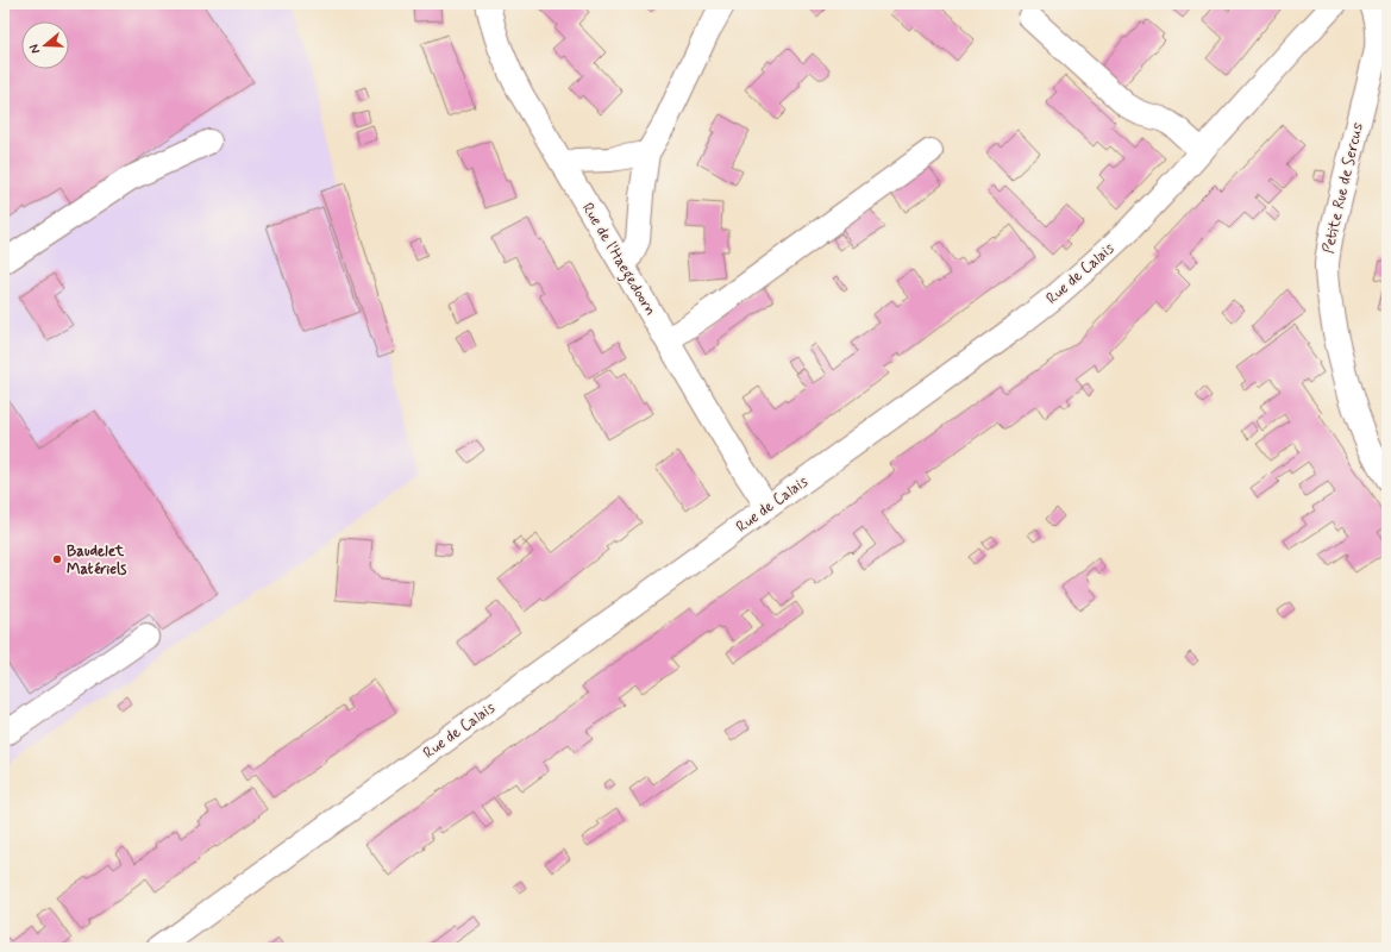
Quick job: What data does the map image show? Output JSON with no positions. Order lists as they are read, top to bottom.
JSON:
{
  "streets": {
    "street": ["Petite Rue de Sercus", "Rue de l'Haegedoorn", "Rue de Calais"]
  },
  "crossings": [
    ["Rue de l'Haegedoorn", "Rue de Calais"]
  ],
  "places": ["Baudelet Matériels"],
  "north": "left"
}
